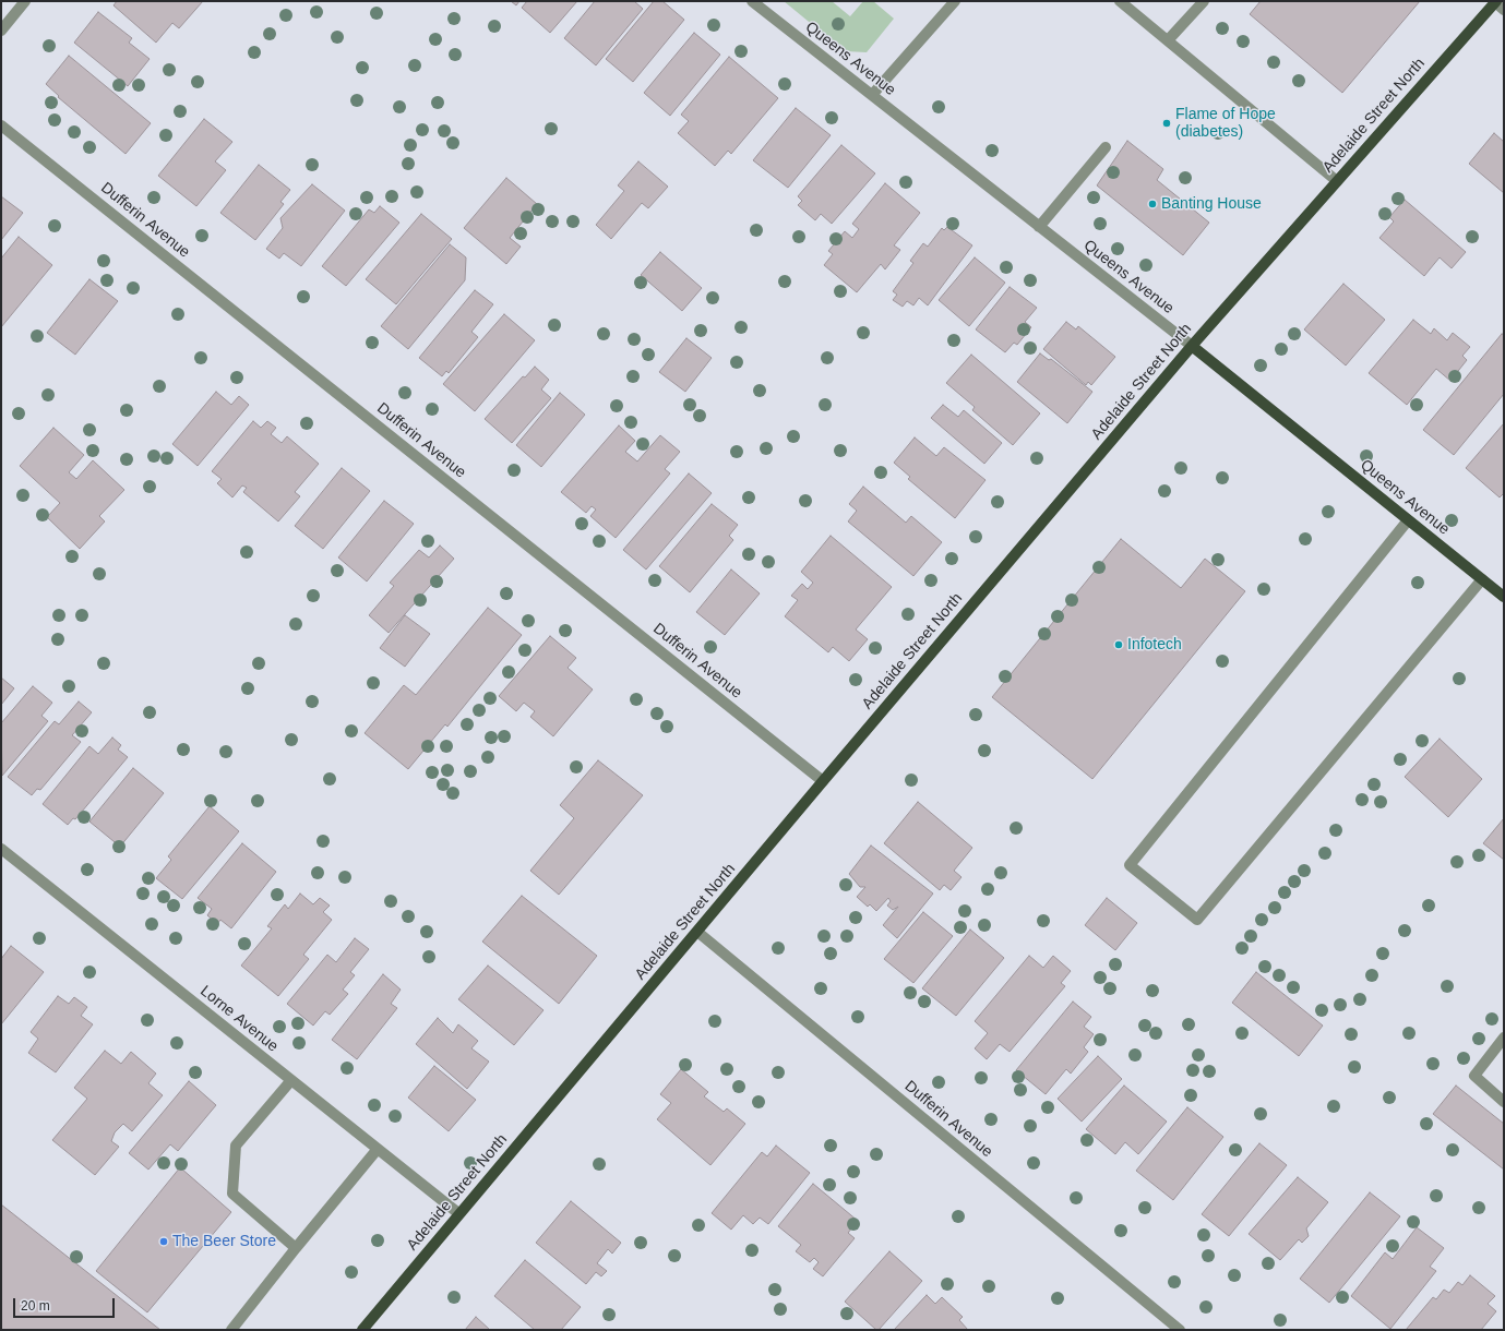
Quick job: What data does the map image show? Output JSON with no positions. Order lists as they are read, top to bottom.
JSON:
{
  "streets": {
    "main road": ["Queens Avenue", "Adelaide Street North"],
    "street": ["Dufferin Avenue", "Lorne Avenue"]
  },
  "crossings": [
    ["Queens Avenue", "Adelaide Street North"],
    ["Adelaide Street North", "Dufferin Avenue"],
    ["Adelaide Street North", "Lorne Avenue"]
  ],
  "places": [
    "Flame of Hope (diabetes)",
    "Banting House",
    "Infotech",
    "The Beer Store"
  ],
  "scale_bar": "20 m"
}
